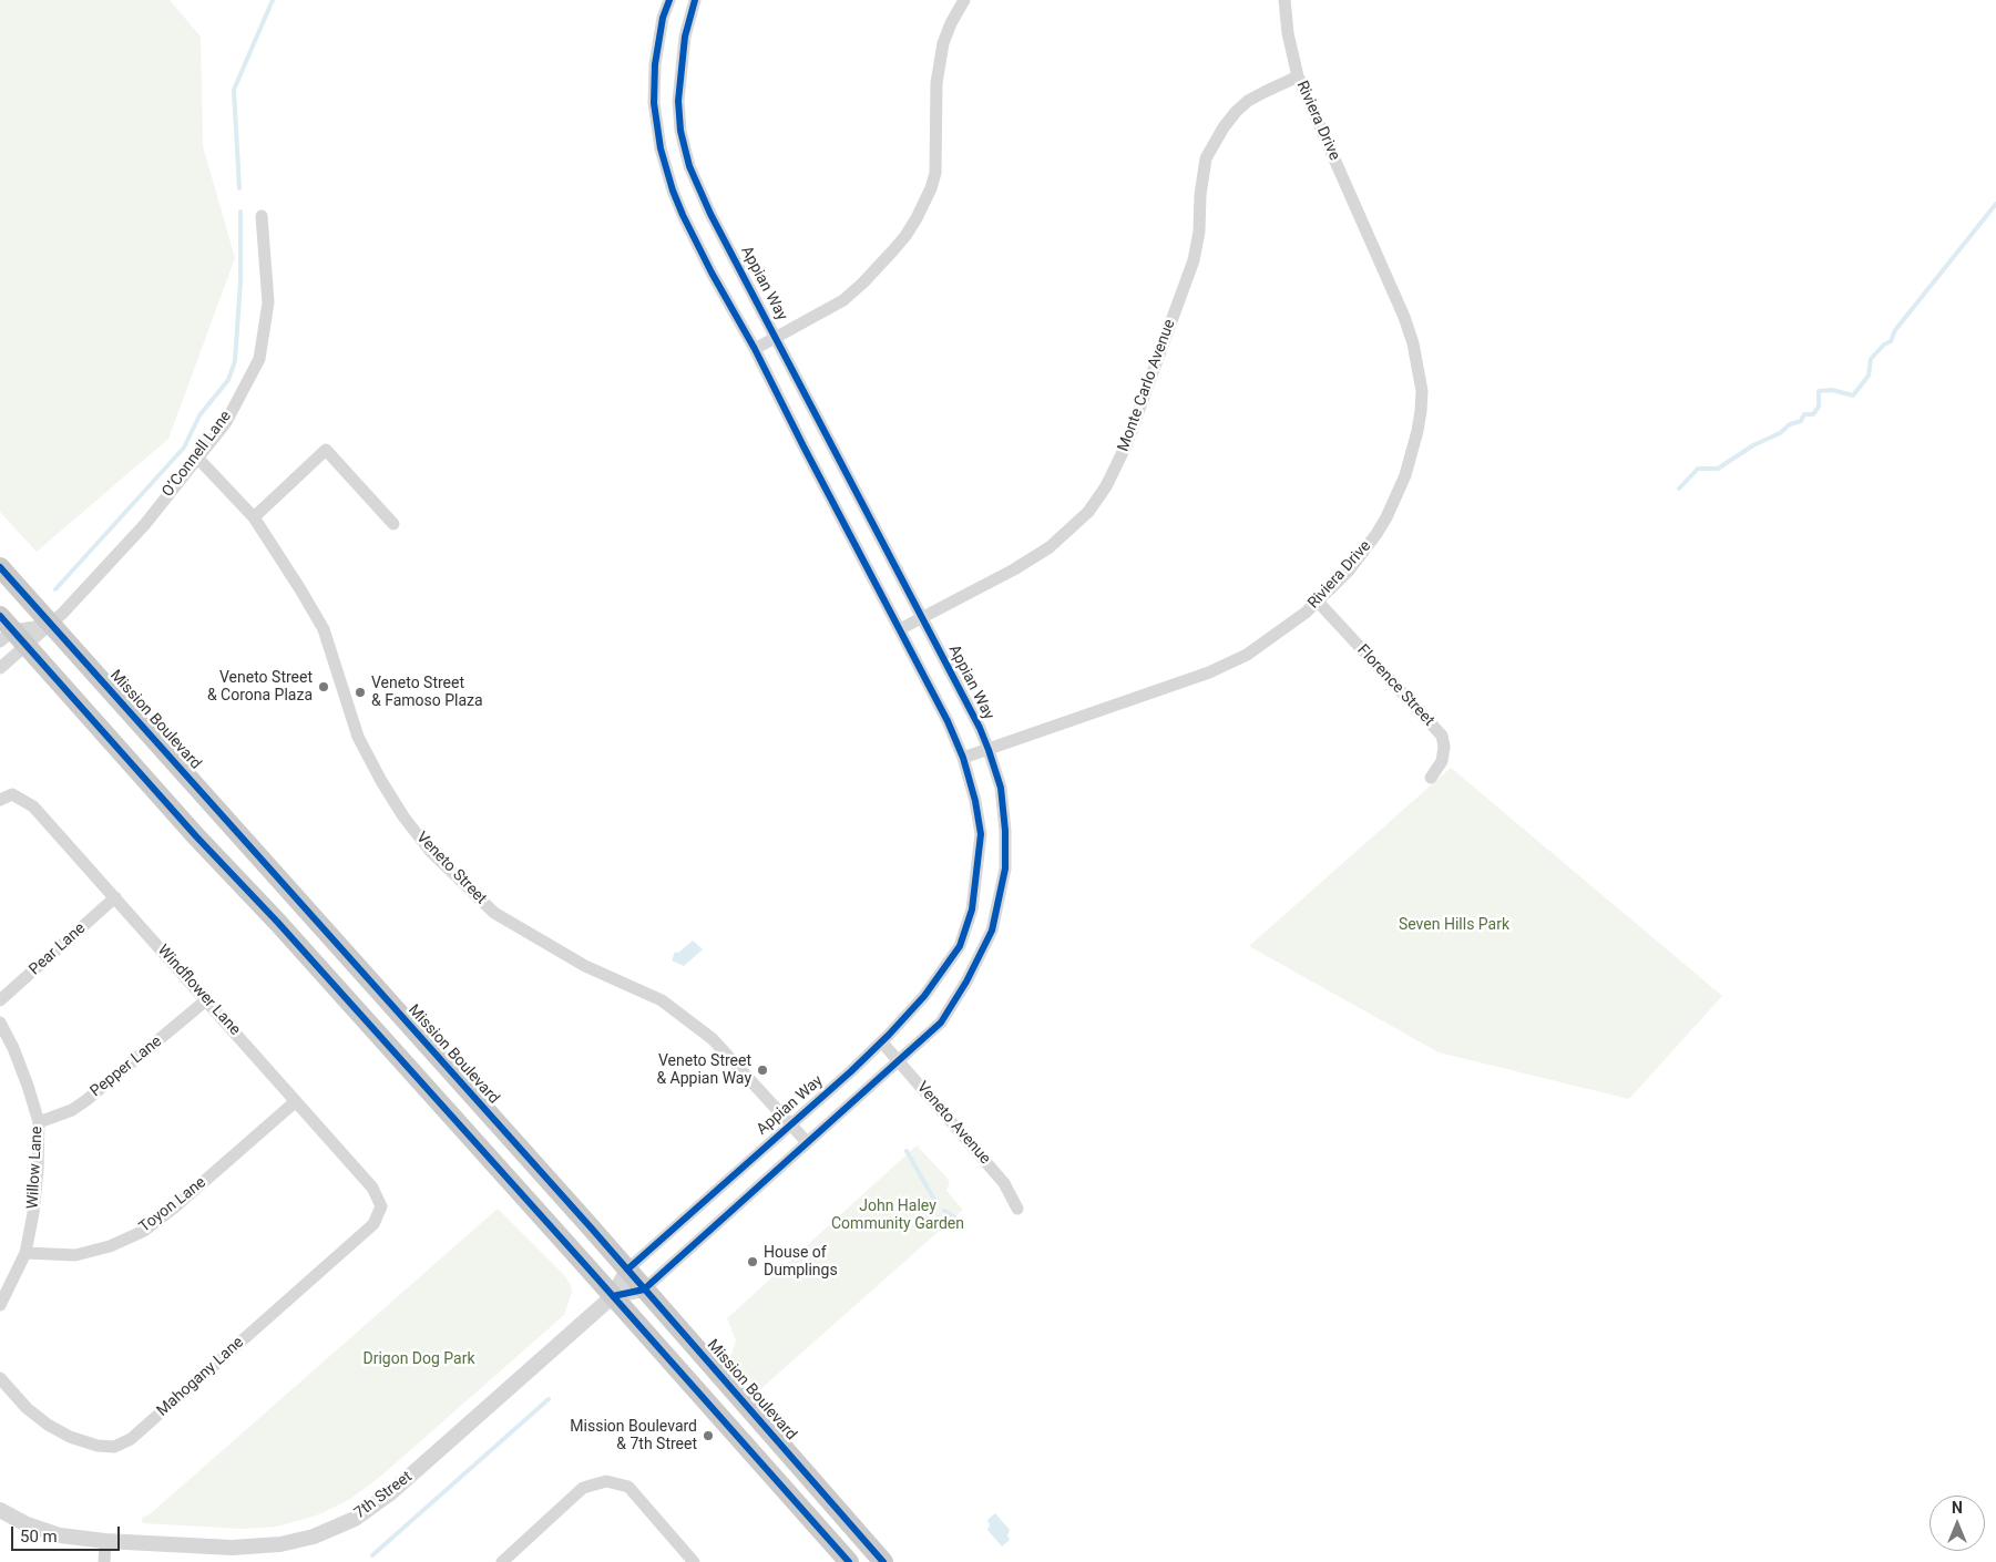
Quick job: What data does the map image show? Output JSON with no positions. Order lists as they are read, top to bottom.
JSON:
{
  "streets": {
    "main road": ["Mission Boulevard"],
    "street": [
      "Riviera Drive",
      "Appian Way",
      "Monte Carlo Avenue",
      "O’Connell Lane",
      "Florence Street",
      "Veneto Street",
      "Pear Lane",
      "Windflower Lane",
      "Pepper Lane",
      "Veneto Avenue",
      "Willow Lane",
      "Toyon Lane",
      "Mahogany Lane",
      "7th Street"
    ]
  },
  "crossings": [
    ["Riviera Drive", "Appian Way"],
    ["Riviera Drive", "Monte Carlo Avenue"],
    ["Riviera Drive", "Florence Street"],
    ["Appian Way", "Monte Carlo Avenue"],
    ["Appian Way", "Mission Boulevard"],
    ["Appian Way", "Veneto Street"],
    ["Appian Way", "Veneto Avenue"],
    ["Appian Way", "7th Street"],
    ["O’Connell Lane", "Mission Boulevard"],
    ["O’Connell Lane", "Veneto Street"],
    ["Mission Boulevard", "7th Street"],
    ["Pear Lane", "Windflower Lane"],
    ["Windflower Lane", "Pepper Lane"],
    ["Windflower Lane", "Toyon Lane"],
    ["Windflower Lane", "Mahogany Lane"],
    ["Pepper Lane", "Willow Lane"],
    ["Willow Lane", "Toyon Lane"]
  ],
  "parks": ["Seven Hills Park", "John Haley Community Garden", "Drigon Dog Park"],
  "places": [
    "Veneto Street & Corona Plaza",
    "Veneto Street & Famoso Plaza",
    "Veneto Street & Appian Way",
    "House of Dumplings",
    "Mission Boulevard & 7th Street"
  ],
  "scale_bar": "50 m",
  "north": "top"
}
